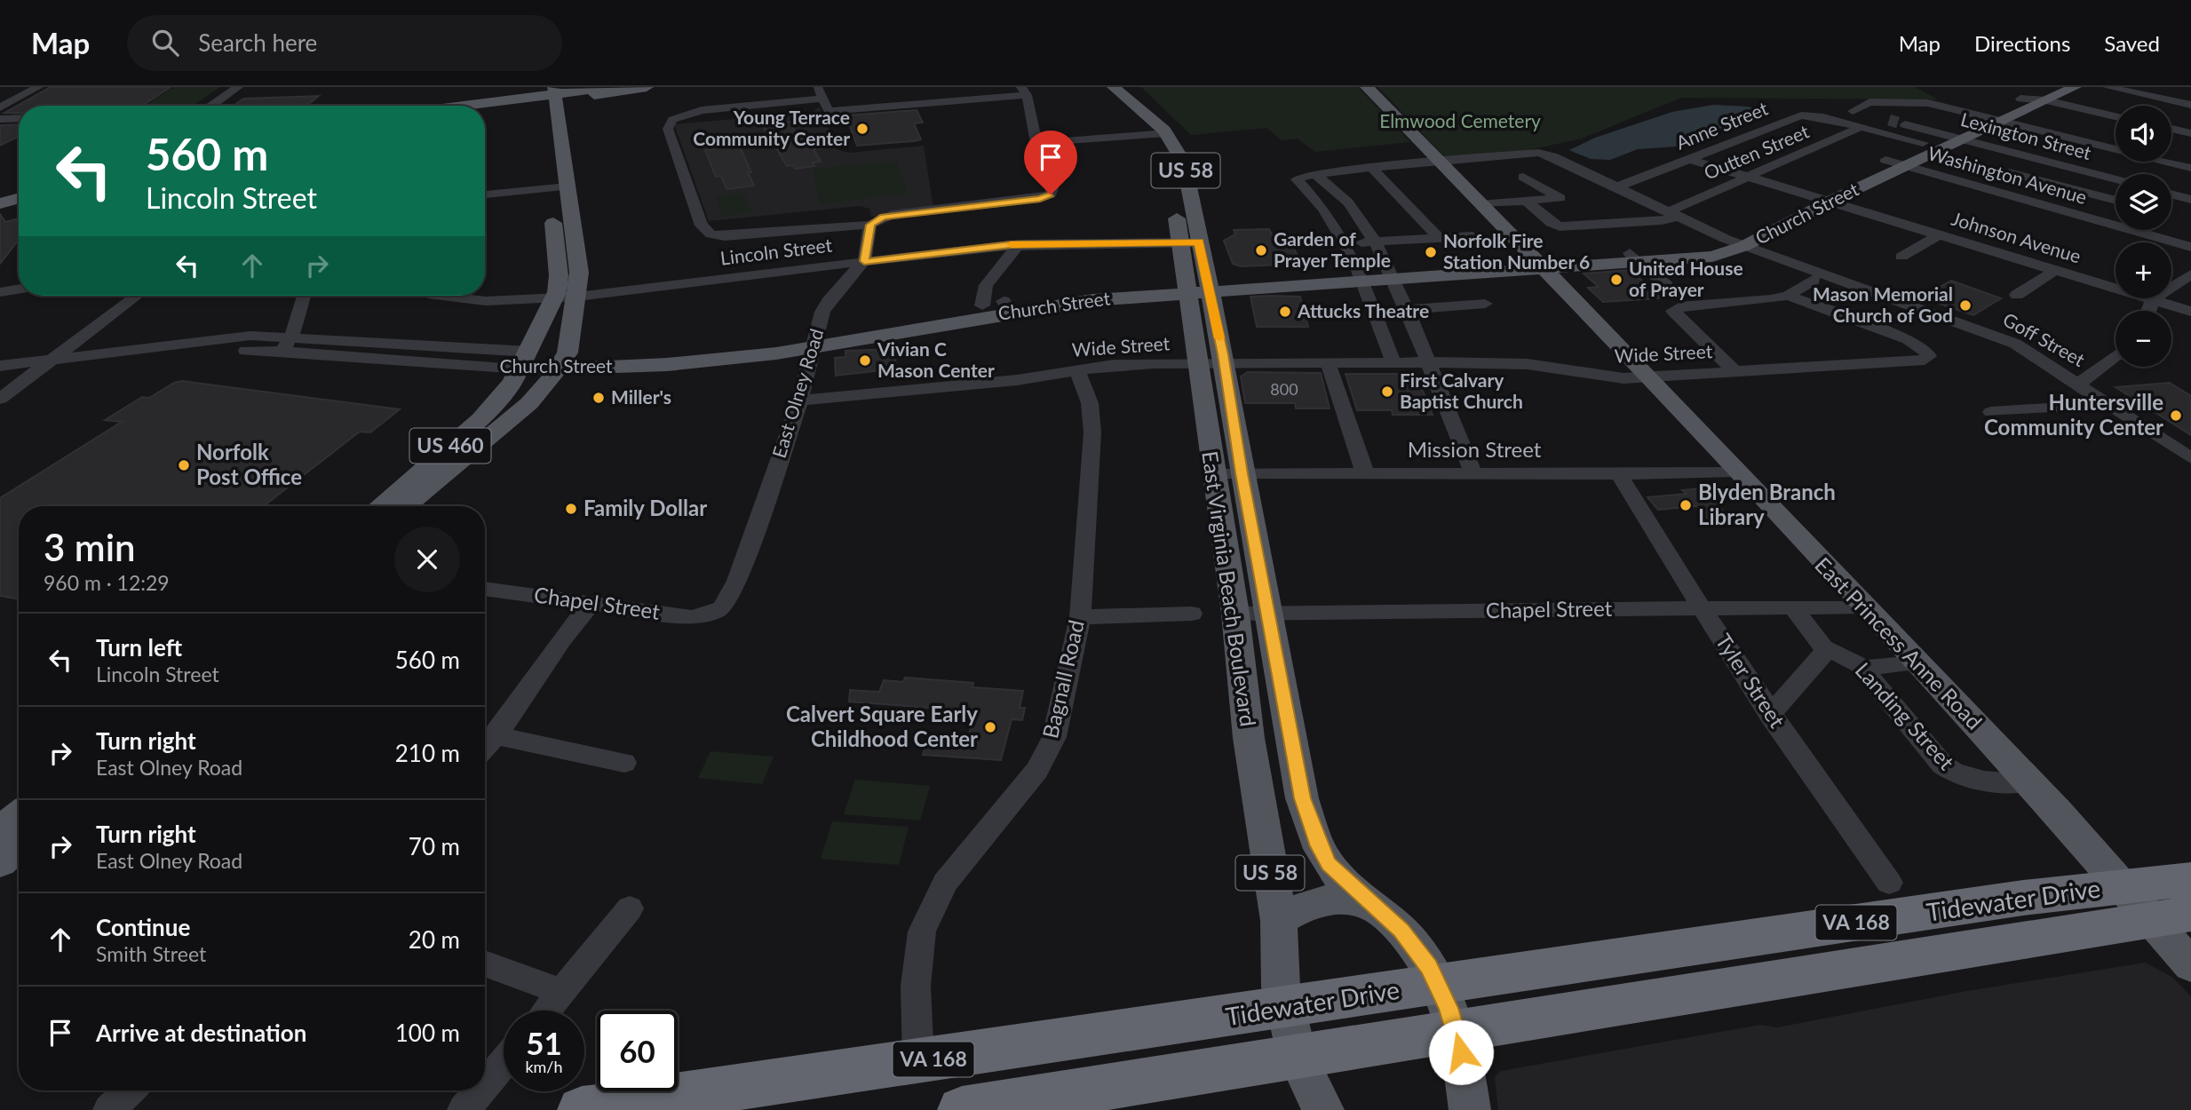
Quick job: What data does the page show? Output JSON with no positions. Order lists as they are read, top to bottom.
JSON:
{
  "streets": {
    "highway": ["Tidewater Drive", "VA 168"],
    "main road": [
      "US 58",
      "Church Street",
      "US 460",
      "East Virginia Beach Boulevard",
      "East Princess Anne Road"
    ],
    "street": [
      "Anne Street",
      "Lexington Street",
      "Outten Street",
      "Washington Avenue",
      "Johnson Avenue",
      "Lincoln Street",
      "Goff Street",
      "Wide Street",
      "East Olney Road",
      "Mission Street",
      "Chapel Street",
      "Bagnall Road",
      "Tyler Street",
      "Landing Street"
    ]
  },
  "crossings": [
    ["Anne Street", "Outten Street"],
    ["Anne Street", "Church Street"],
    ["Anne Street", "Johnson Avenue"],
    ["Anne Street", "Goff Street"],
    ["Lexington Street", "Church Street"],
    ["Outten Street", "Johnson Avenue"],
    ["Outten Street", "Goff Street"],
    ["Washington Avenue", "Church Street"],
    ["Church Street", "Johnson Avenue"],
    ["Church Street", "Goff Street"],
    ["Church Street", "East Olney Road"],
    ["Church Street", "US 460"],
    ["Church Street", "East Virginia Beach Boulevard"],
    ["Church Street", "East Princess Anne Road"],
    ["Lincoln Street", "East Olney Road"],
    ["Lincoln Street", "US 460"],
    ["Lincoln Street", "East Virginia Beach Boulevard"],
    ["Goff Street", "East Princess Anne Road"],
    ["Wide Street", "East Olney Road"],
    ["Wide Street", "East Virginia Beach Boulevard"],
    ["Wide Street", "East Princess Anne Road"],
    ["Wide Street", "Bagnall Road"],
    ["East Olney Road", "Chapel Street"],
    ["Mission Street", "East Virginia Beach Boulevard"],
    ["Mission Street", "East Princess Anne Road"],
    ["Mission Street", "Tyler Street"],
    ["East Virginia Beach Boulevard", "Chapel Street"],
    ["East Virginia Beach Boulevard", "Tidewater Drive"],
    ["Chapel Street", "East Princess Anne Road"],
    ["Chapel Street", "Tyler Street"],
    ["East Princess Anne Road", "Landing Street"],
    ["East Princess Anne Road", "Tidewater Drive"],
    ["Bagnall Road", "Tidewater Drive"]
  ],
  "parks": ["Elmwood Cemetery"],
  "places": [
    "Young Terrace Community Center",
    "Garden of Prayer Temple",
    "Norfolk Fire Station Number 6",
    "United House of Prayer",
    "Mason Memorial Church of God",
    "Attucks Theatre",
    "Vivian C Mason Center",
    "First Calvary Baptist Church",
    "Miller's",
    "Huntersville Community Center",
    "Norfolk Post Office",
    "Blyden Branch Library",
    "Family Dollar",
    "Calvert Square Early Childhood Center"
  ],
  "house_numbers": ["800"],
  "page": {
    "header": "Map",
    "search": "Search here",
    "nav": ["Map", "Directions", "Saved"],
    "map_buttons": ["+", "−"],
    "turn": ["560 m", "Lincoln Street"],
    "heading": ["3 min", "960 m · 12:29"],
    "list": [
      {
        "name": "Turn left",
        "note": "Lincoln Street",
        "value": "560 m"
      },
      {
        "name": "Turn right",
        "note": "East Olney Road",
        "value": "210 m"
      },
      {
        "name": "Turn right",
        "note": "East Olney Road",
        "value": "70 m"
      },
      {
        "name": "Continue",
        "note": "Smith Street",
        "value": "20 m"
      },
      {
        "name": "Arrive at destination",
        "value": "100 m"
      }
    ],
    "speed": "51 km/h",
    "limit": "60"
  }
}
